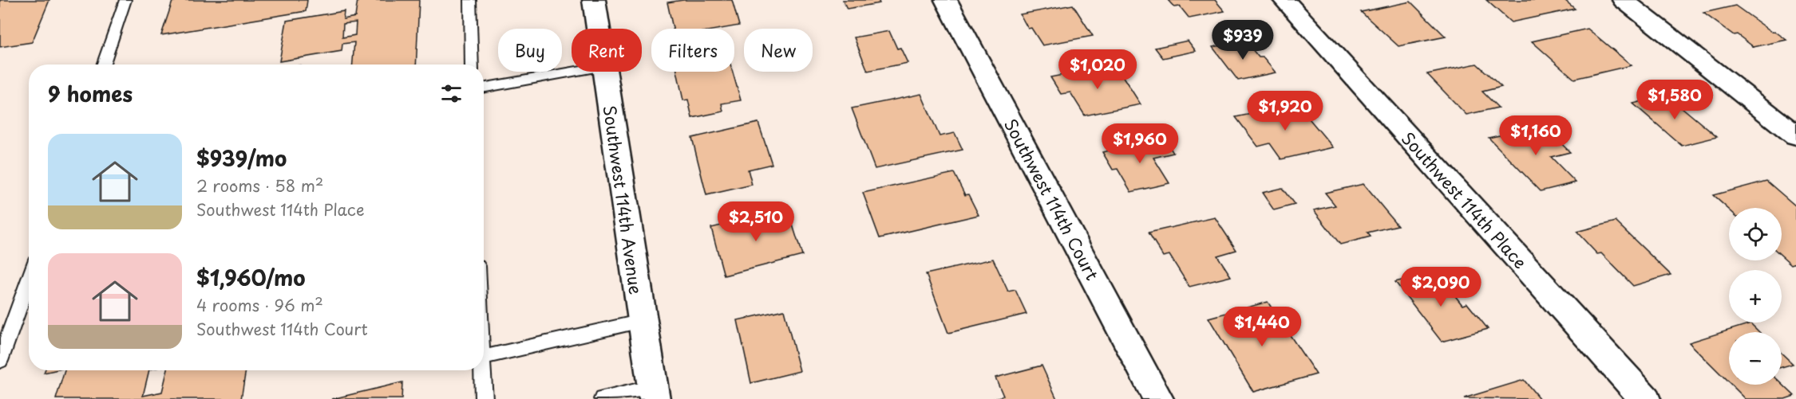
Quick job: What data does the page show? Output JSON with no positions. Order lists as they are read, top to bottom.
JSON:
{
  "streets": {
    "street": ["Southwest 114th Court", "Southwest 114th Avenue", "Southwest 114th Place"]
  },
  "page": {
    "price": [
      "$939",
      "$1,020",
      "$1,580",
      "$1,920",
      "$1,160",
      "$1,960",
      "$2,510",
      "$2,090",
      "$1,440"
    ],
    "chip": [
      "Buy",
      "Rent",
      "Filters",
      "New"
    ],
    "heading": "9 homes",
    "list": [
      {
        "name": "$939/mo",
        "note": "2 rooms · 58 m² · Southwest 114th Place"
      },
      {
        "name": "$1,960/mo",
        "note": "4 rooms · 96 m² · Southwest 114th Court"
      }
    ],
    "map_buttons": ["+", "−"]
  }
}
